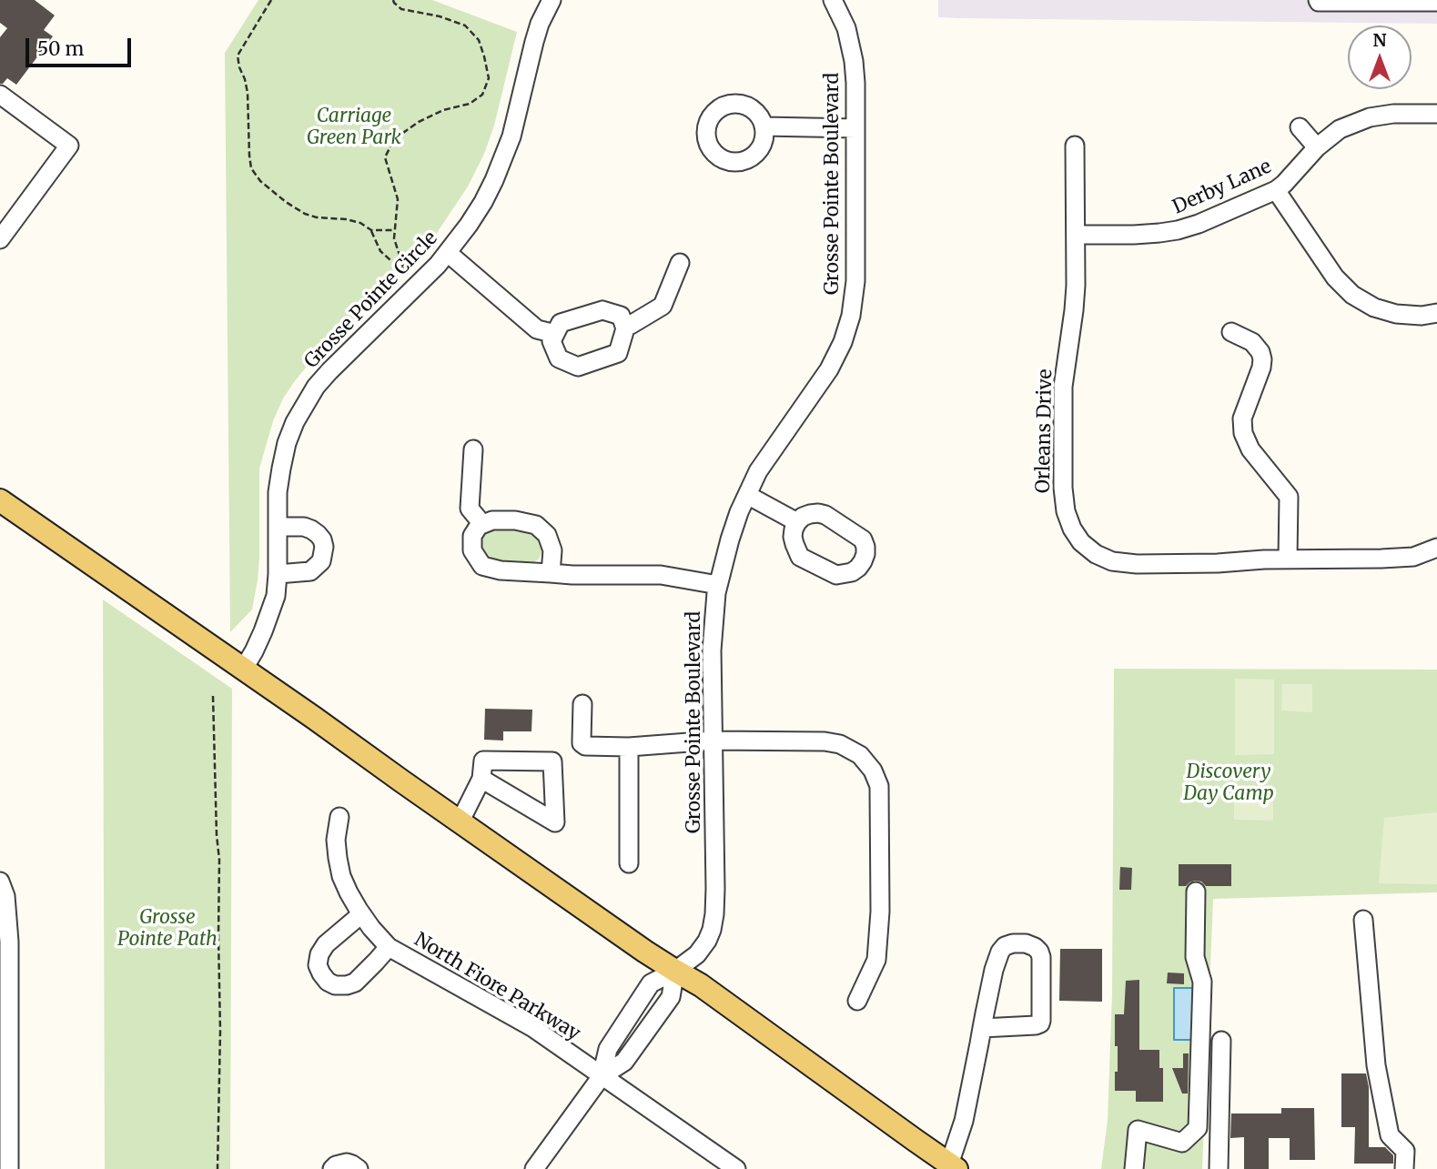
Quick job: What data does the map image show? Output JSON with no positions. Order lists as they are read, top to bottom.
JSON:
{
  "streets": {
    "street": [
      "Grosse Pointe Boulevard",
      "Derby Lane",
      "Grosse Pointe Circle",
      "Orleans Drive",
      "North Fiore Parkway"
    ]
  },
  "crossings": [
    ["Derby Lane", "Orleans Drive"]
  ],
  "parks": ["Carriage Green Park", "Discovery Day Camp", "Grosse Pointe Path"],
  "scale_bar": "50 m",
  "north": "top"
}
